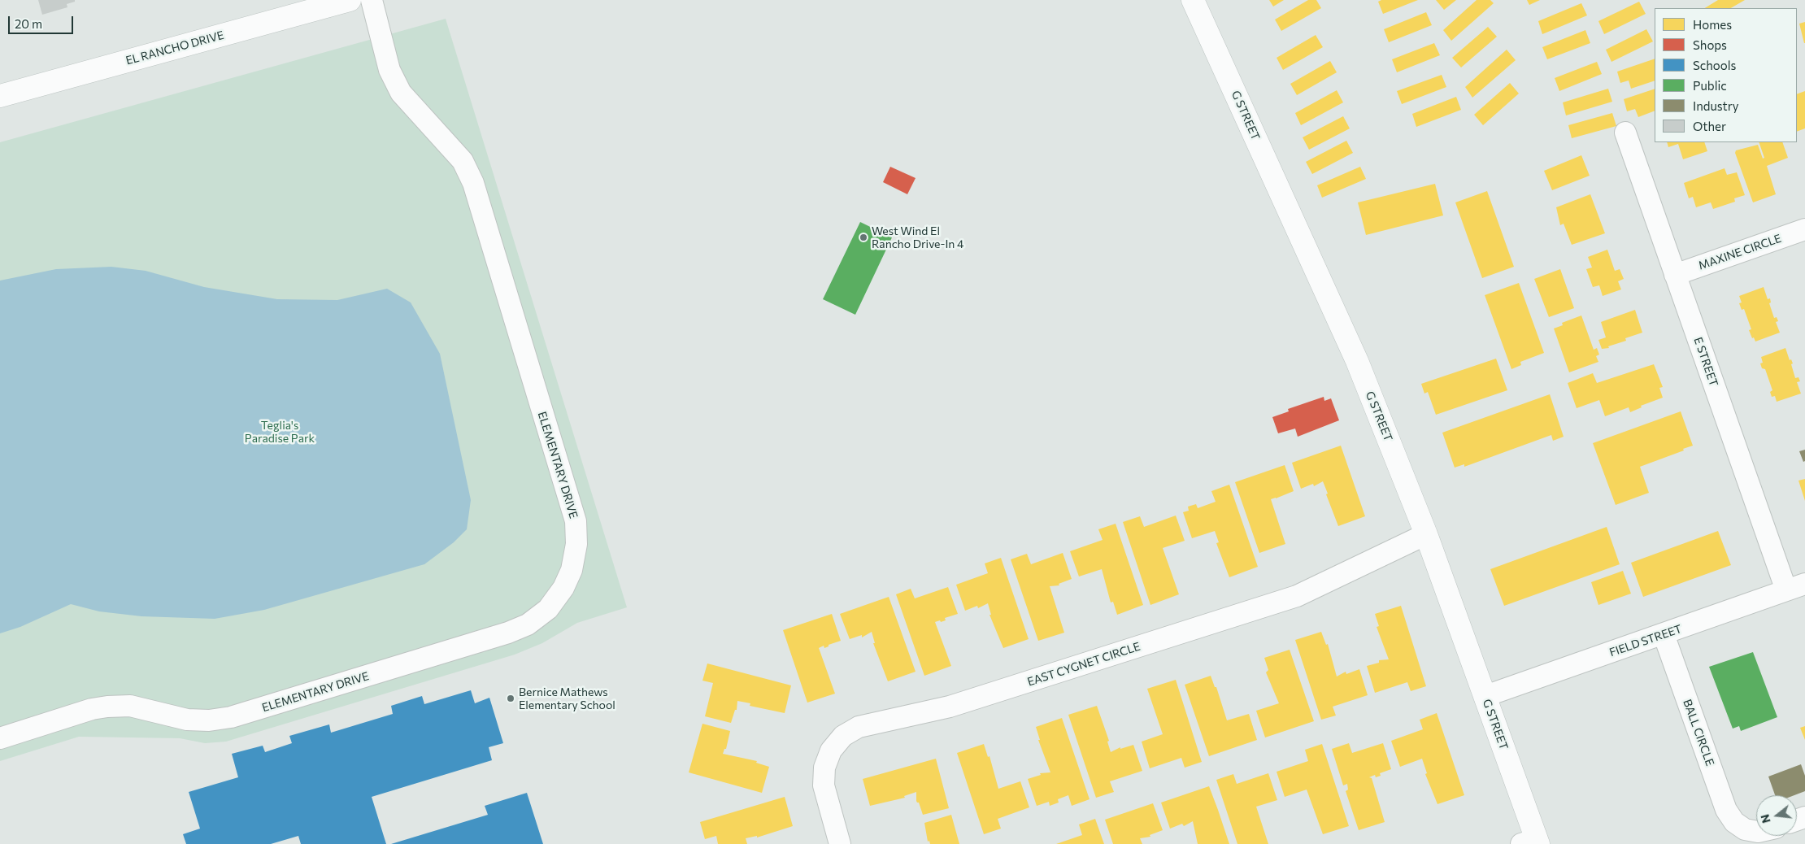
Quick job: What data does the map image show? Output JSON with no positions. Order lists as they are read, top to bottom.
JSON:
{
  "streets": {
    "street": [
      "EL RANCHO DRIVE",
      "G STREET",
      "MAXINE CIRCLE",
      "E STREET",
      "ELEMENTARY DRIVE",
      "FIELD STREET",
      "EAST CYGNET CIRCLE",
      "BALL CIRCLE"
    ]
  },
  "crossings": [
    ["G STREET", "FIELD STREET"],
    ["G STREET", "EAST CYGNET CIRCLE"],
    ["MAXINE CIRCLE", "E STREET"],
    ["E STREET", "FIELD STREET"],
    ["FIELD STREET", "BALL CIRCLE"]
  ],
  "parks": ["Teglia's Paradise Park"],
  "places": ["West Wind El Rancho Drive-In 4", "Bernice Mathews Elementary School"],
  "legend": [
    "Homes",
    "Shops",
    "Schools",
    "Public",
    "Industry",
    "Other"
  ],
  "scale_bar": "20 m",
  "north": "left"
}
